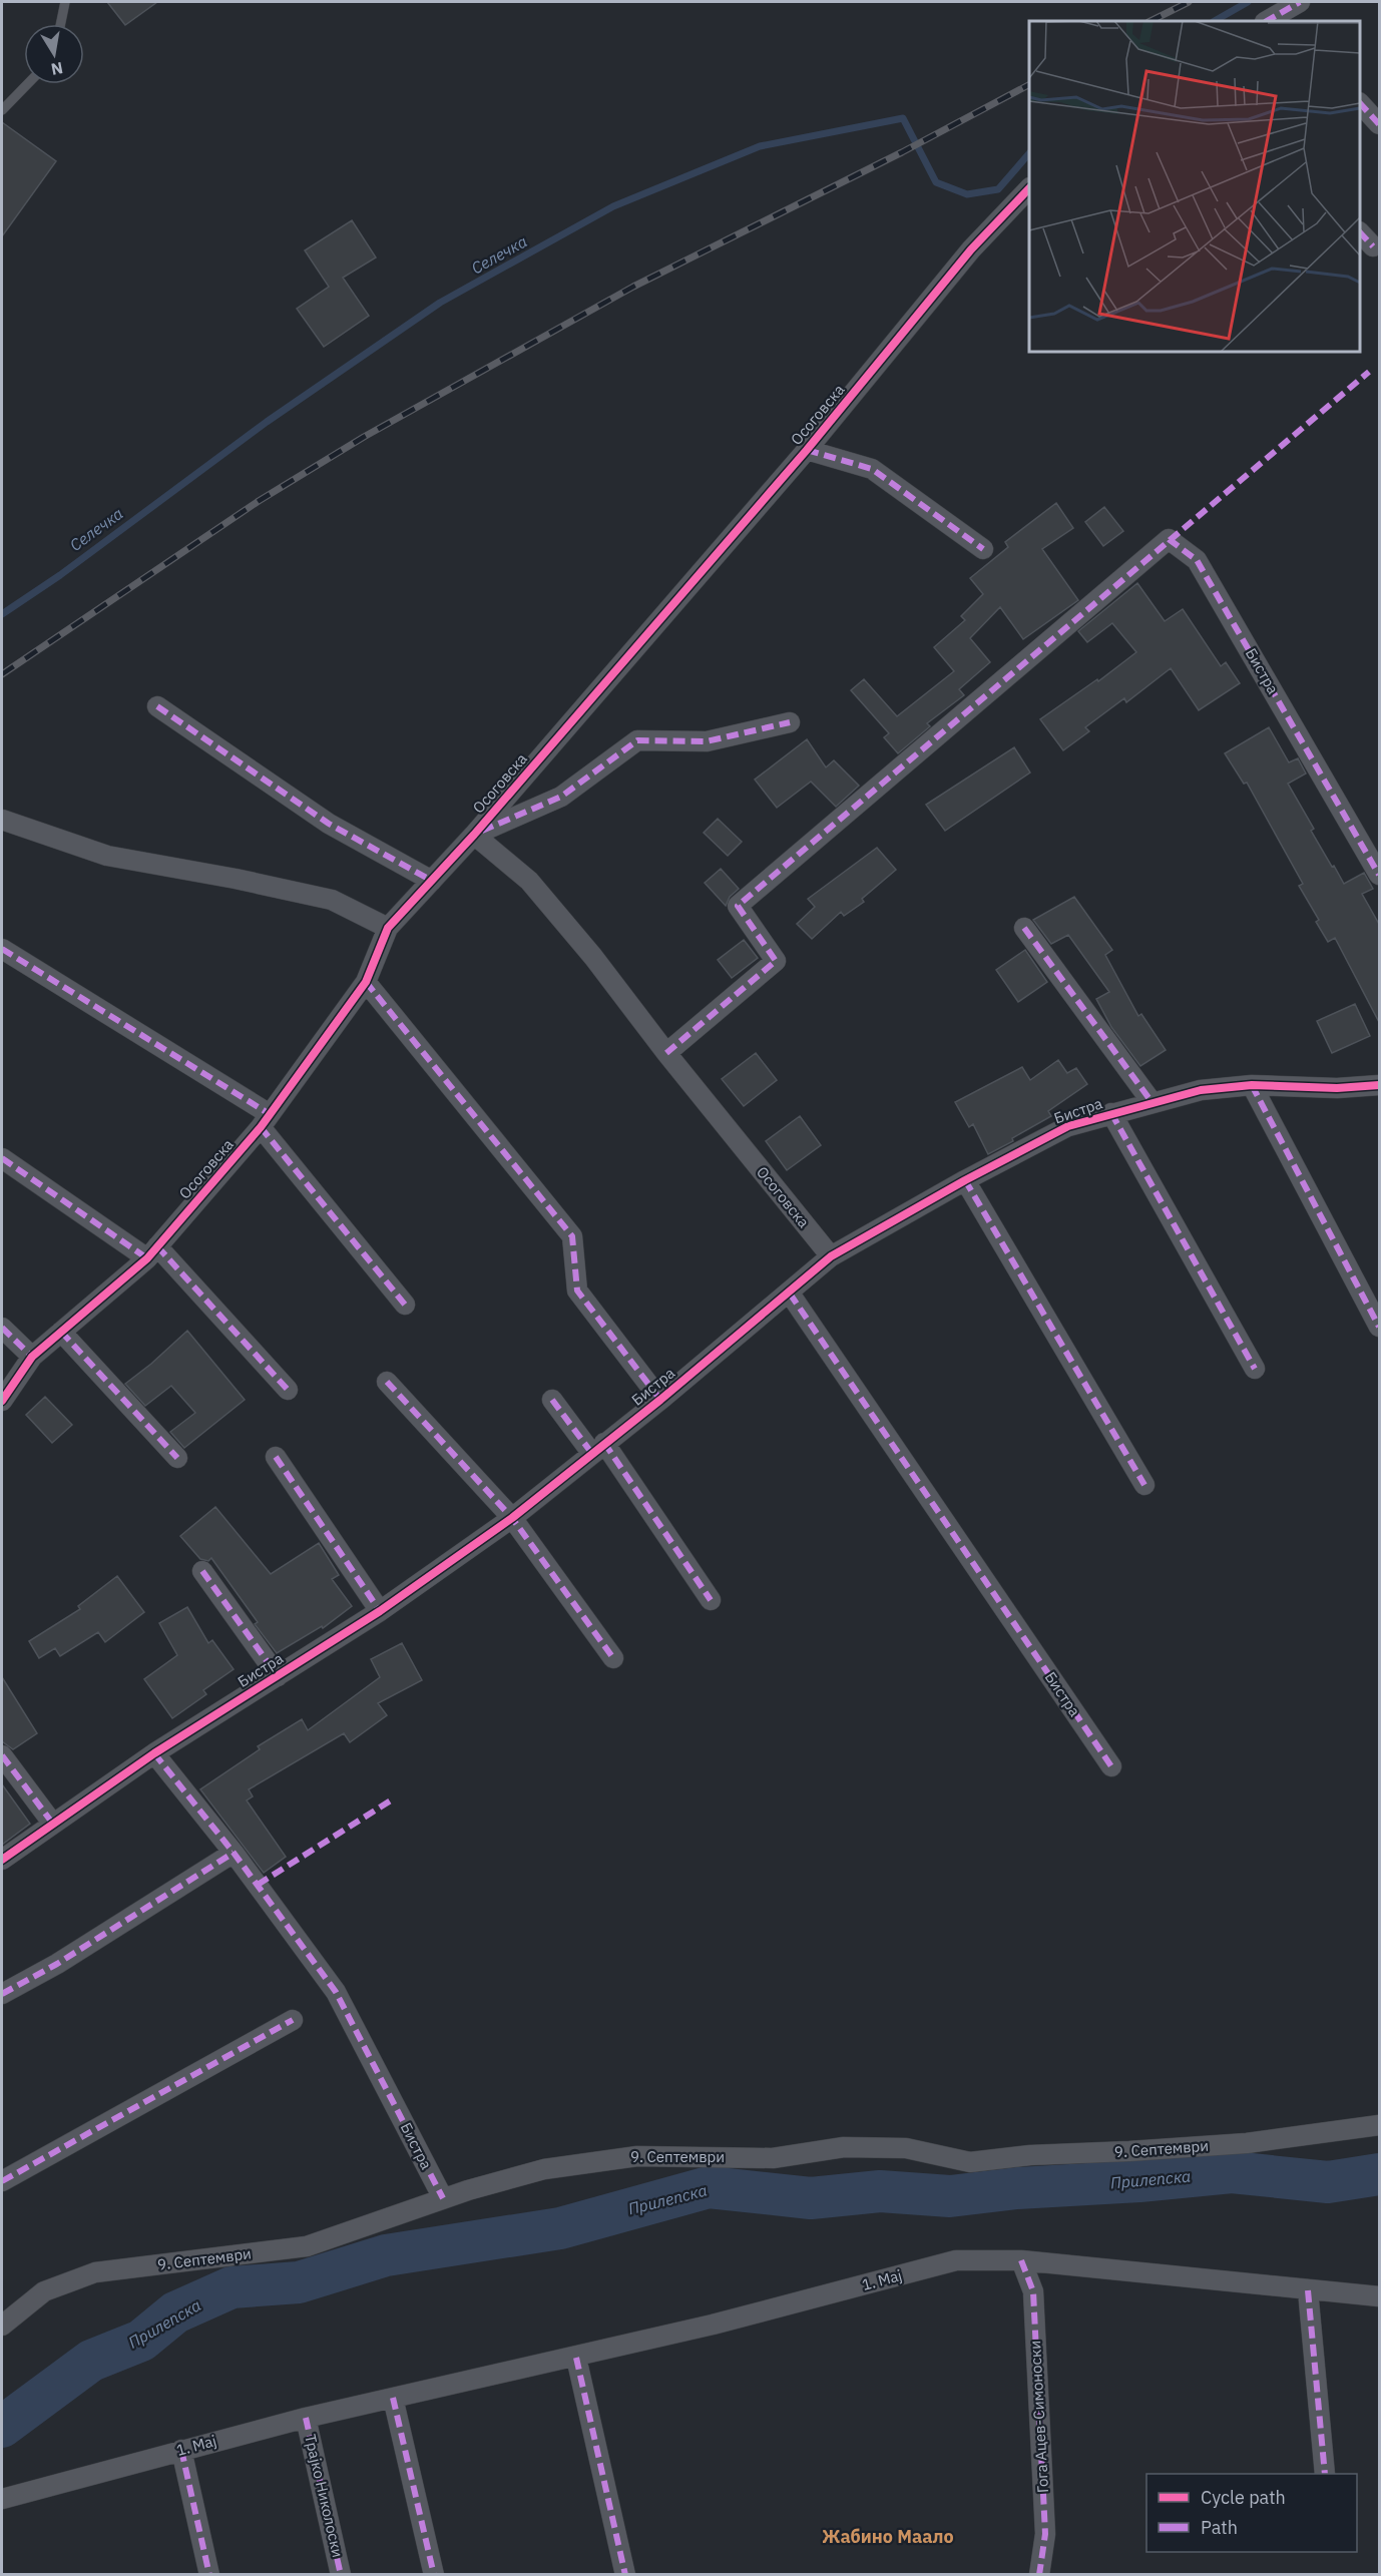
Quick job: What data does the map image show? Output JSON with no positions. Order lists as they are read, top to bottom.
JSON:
{
  "streets": {
    "street": [
      "Осоговска",
      "Бистра",
      "9. Септември",
      "1. Мај",
      "Гога Ацев-Симоноски",
      "Трајко Николоски"
    ]
  },
  "crossings": [
    ["Осоговска", "Бистра"],
    ["Бистра", "9. Септември"],
    ["1. Мај", "Гога Ацев-Симоноски"],
    ["1. Мај", "Трајко Николоски"]
  ],
  "districts": ["Жабино Маало"],
  "water": ["Селечка", "Прилепска"],
  "legend": ["Cycle path", "Path"],
  "north": "bottom"
}
